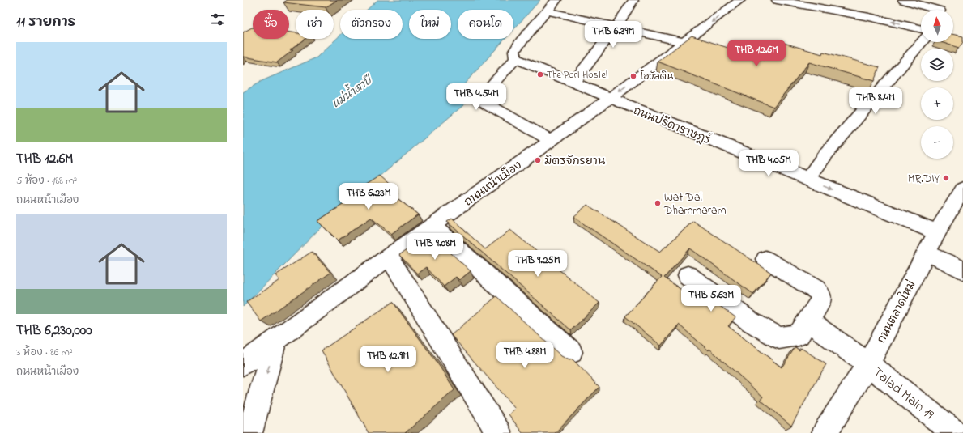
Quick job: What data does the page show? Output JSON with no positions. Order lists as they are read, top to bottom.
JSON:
{
  "streets": {
    "street": [
      "ถนนปรีดาราษฎร์",
      "ถนนหน้าเมือง",
      "ถนนตลาดใหม่",
      "Talad Main 19"
    ]
  },
  "crossings": [
    ["ถนนปรีดาราษฎร์", "ถนนหน้าเมือง"],
    ["ถนนปรีดาราษฎร์", "ถนนตลาดใหม่"],
    ["ถนนตลาดใหม่", "Talad Main 19"]
  ],
  "water": ["แม่น้ำตาปี"],
  "places": [
    "The Port Hostel",
    "โอวัลติน",
    "มิตรจักรยาน",
    "MR.DIY",
    "Wat Dai Dhammaram"
  ],
  "north": "top",
  "page": {
    "heading": "11 รายการ",
    "map_buttons": ["+", "−"],
    "chip": [
      "ซื้อ",
      "เช่า",
      "ตัวกรอง",
      "ใหม่",
      "คอนโด"
    ],
    "price": [
      "THB 6.39M",
      "THB 12.6M",
      "THB 4.54M",
      "THB 8.4M",
      "THB 4.05M",
      "THB 6.23M",
      "THB 9.08M",
      "THB 9.25M",
      "THB 5.63M",
      "THB 4.88M",
      "THB 12.9M"
    ],
    "list": [
      {
        "name": "THB 12.6M",
        "note": "5 ห้อง · 188 m² · ถนนหน้าเมือง"
      },
      {
        "name": "THB 6,230,000",
        "note": "3 ห้อง · 86 m² · ถนนหน้าเมือง"
      }
    ]
  }
}
